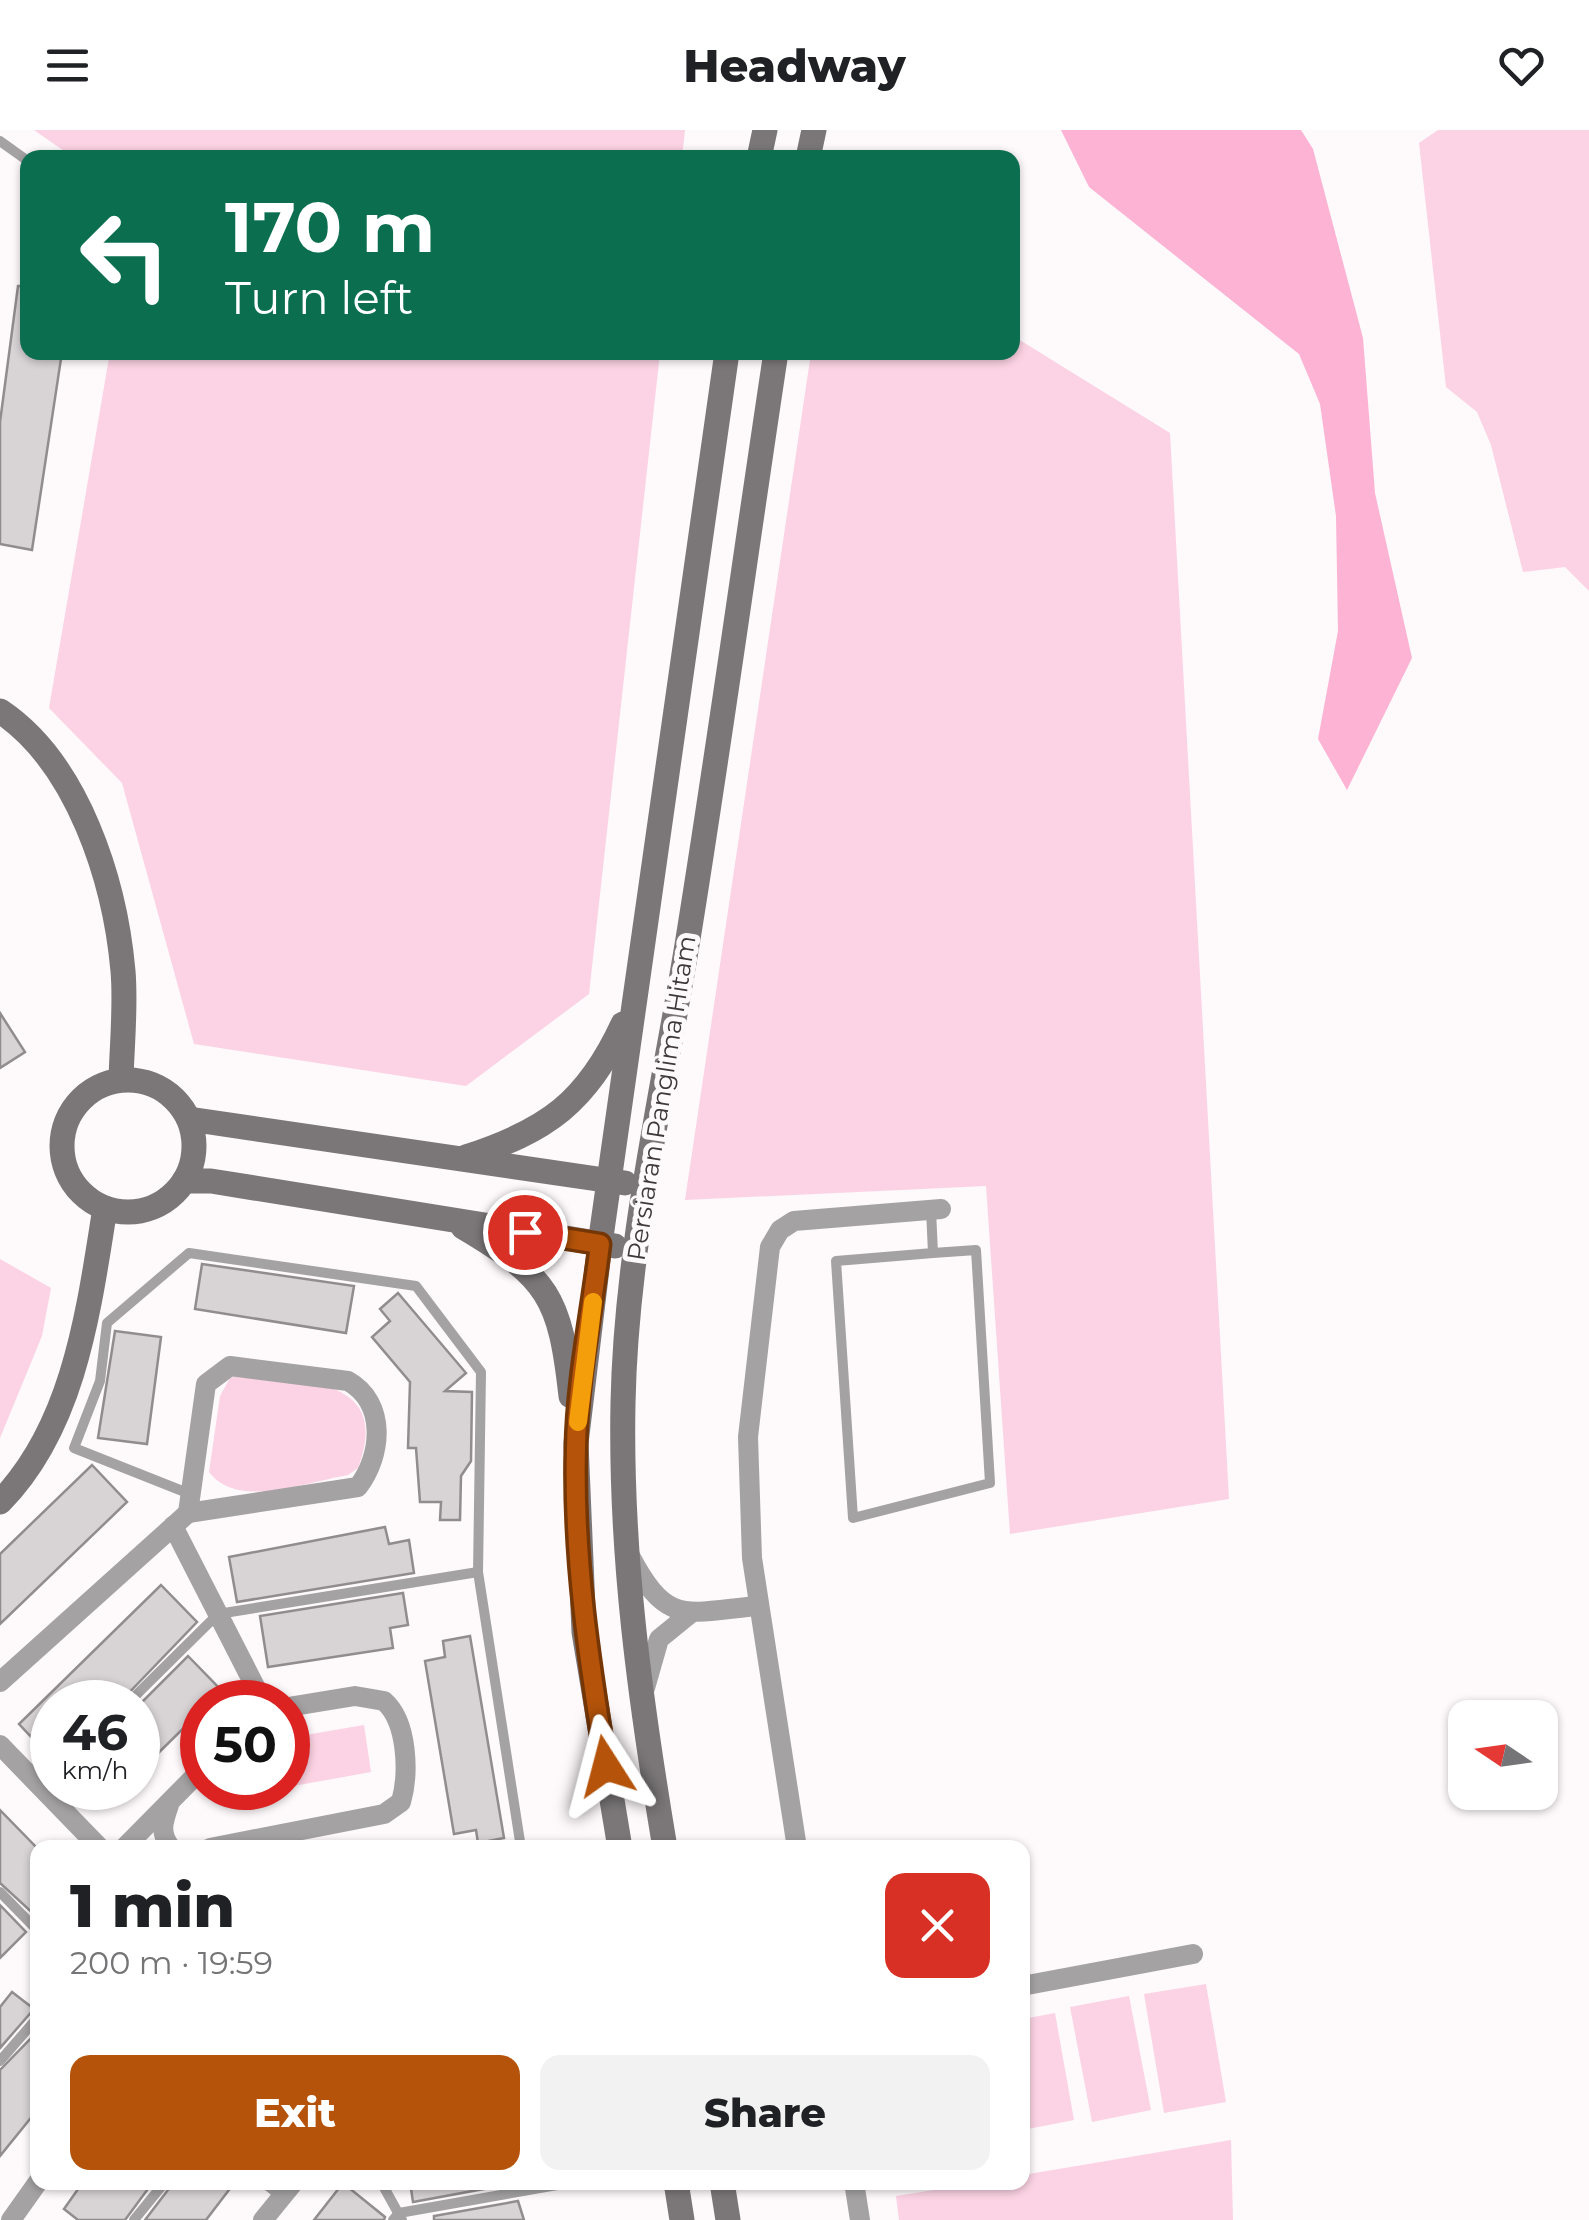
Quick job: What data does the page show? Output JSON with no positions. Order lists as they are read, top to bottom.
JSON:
{
  "streets": {
    "main road": ["Persiaran Panglima Hitam"]
  },
  "north": "left",
  "page": {
    "header": "Headway",
    "turn": ["170 m", "Turn left"],
    "speed": "46 km/h",
    "limit": "50",
    "heading": ["1 min", "200 m · 19:59"],
    "buttons": ["Exit", "Share"]
  }
}
